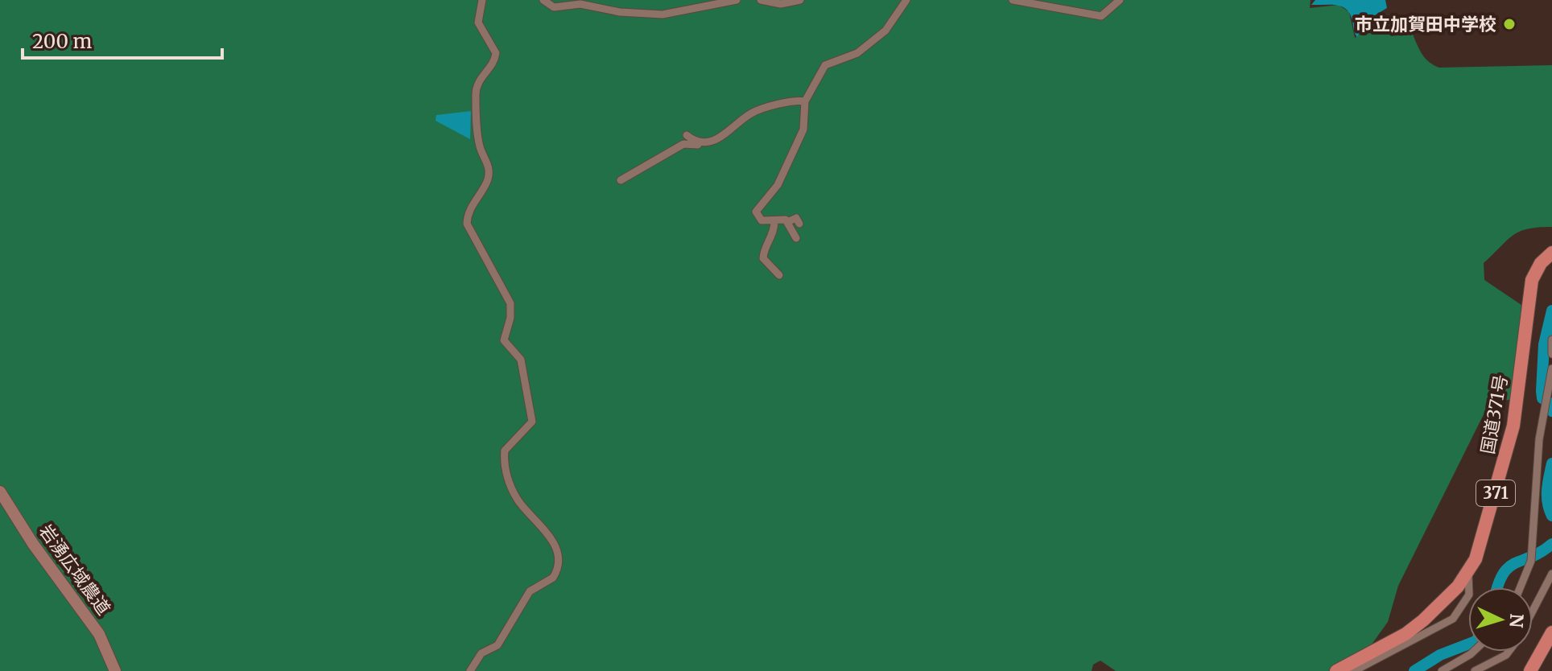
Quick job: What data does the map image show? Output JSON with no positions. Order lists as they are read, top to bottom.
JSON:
{
  "streets": {
    "highway": ["国道371号", "371"],
    "street": ["岩湧広域農道"]
  },
  "places": ["市立加賀田中学校"],
  "scale_bar": "200 m",
  "north": "right"
}
